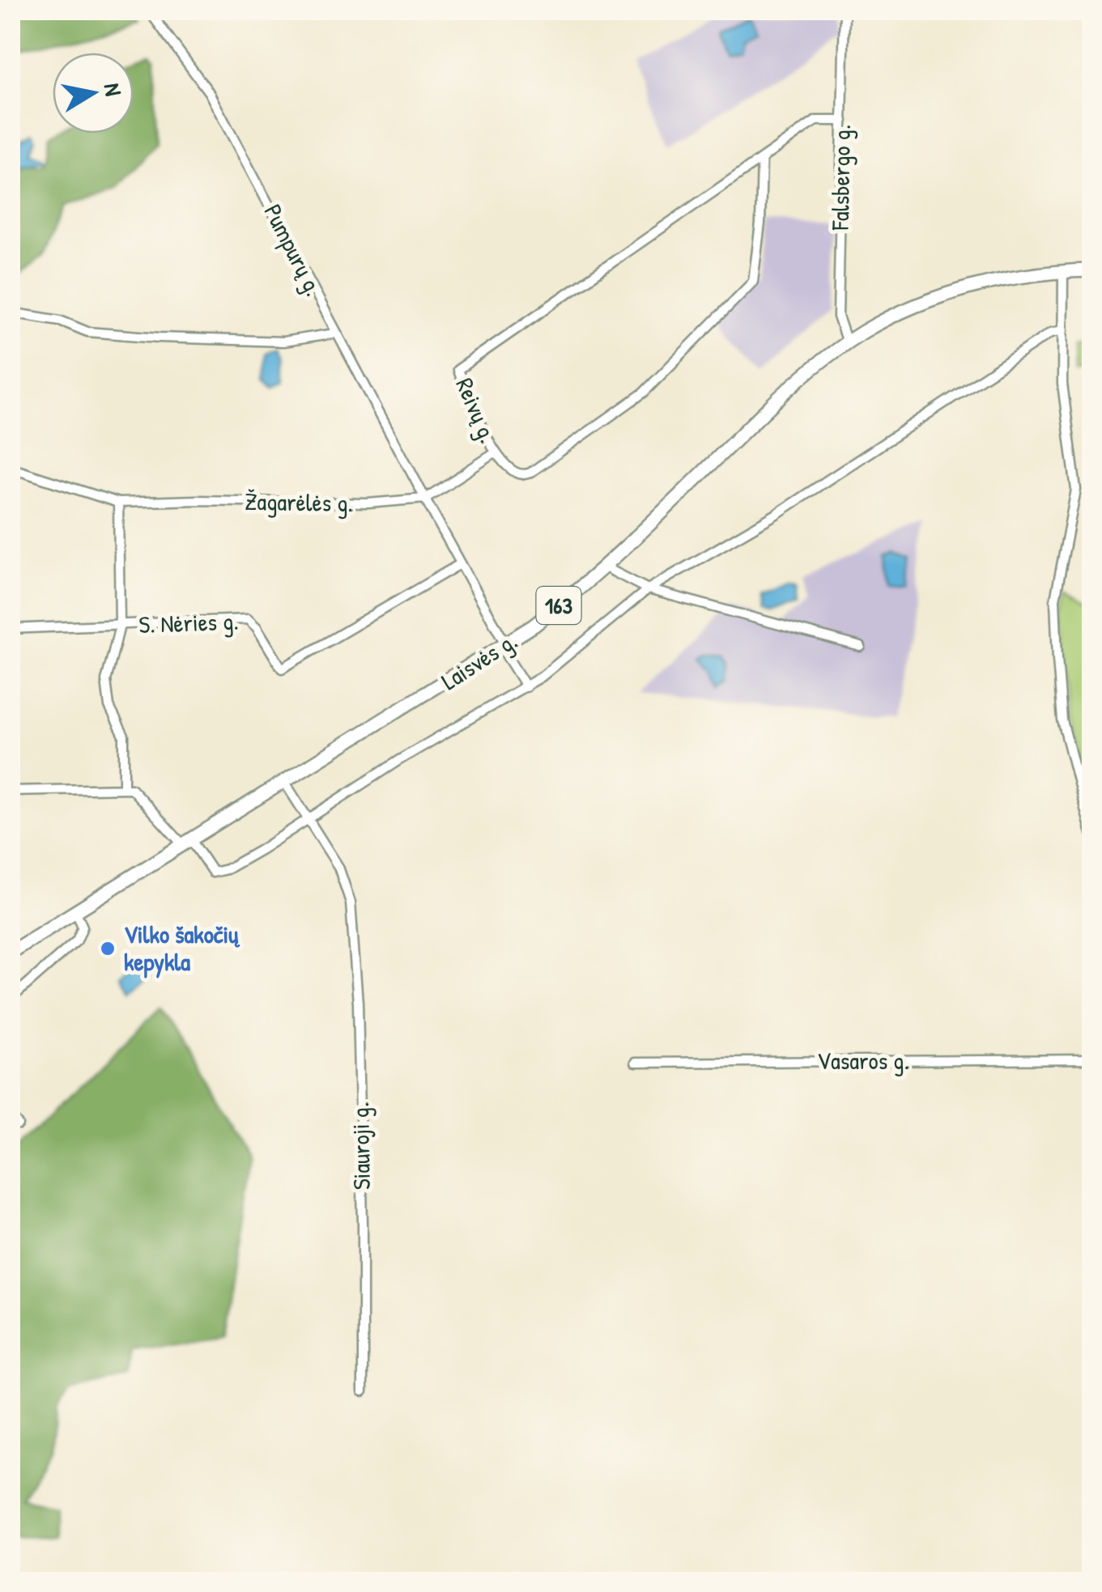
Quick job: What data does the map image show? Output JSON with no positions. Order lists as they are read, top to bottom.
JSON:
{
  "streets": {
    "main road": ["163", "Laisvės g."],
    "street": [
      "Falsbergo g.",
      "Pumpurų g.",
      "Reivų g.",
      "Žagarėlės g.",
      "S. Nėries g.",
      "Vasaros g.",
      "Siauroji g."
    ]
  },
  "crossings": [
    ["Falsbergo g.", "Reivų g."],
    ["Falsbergo g.", "Laisvės g."],
    ["Pumpurų g.", "Žagarėlės g."],
    ["Laisvės g.", "Siauroji g."]
  ],
  "places": ["Vilko šakočių kepykla"],
  "north": "right"
}
